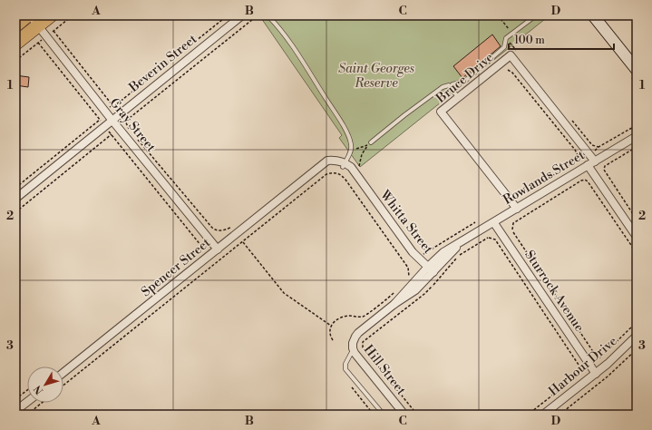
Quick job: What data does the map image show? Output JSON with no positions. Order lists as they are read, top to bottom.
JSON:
{
  "streets": {
    "street": [
      "Beverin Street",
      "Bruce Drive",
      "Gray Street",
      "Rowlands Street",
      "Whitta Street",
      "Spencer Street",
      "Sturrock Avenue",
      "Harbour Drive",
      "Hill Street"
    ]
  },
  "crossings": [
    ["Beverin Street", "Gray Street"],
    ["Bruce Drive", "Rowlands Street"],
    ["Gray Street", "Spencer Street"],
    ["Rowlands Street", "Whitta Street"],
    ["Rowlands Street", "Sturrock Avenue"],
    ["Rowlands Street", "Hill Street"],
    ["Whitta Street", "Spencer Street"],
    ["Sturrock Avenue", "Harbour Drive"]
  ],
  "parks": ["Saint Georges Reserve"],
  "scale_bar": "100 m",
  "north": "bottom left",
  "grid": {
    "columns": [
      "A",
      "B",
      "C",
      "D"
    ],
    "rows": ["1", "2", "3"]
  }
}
